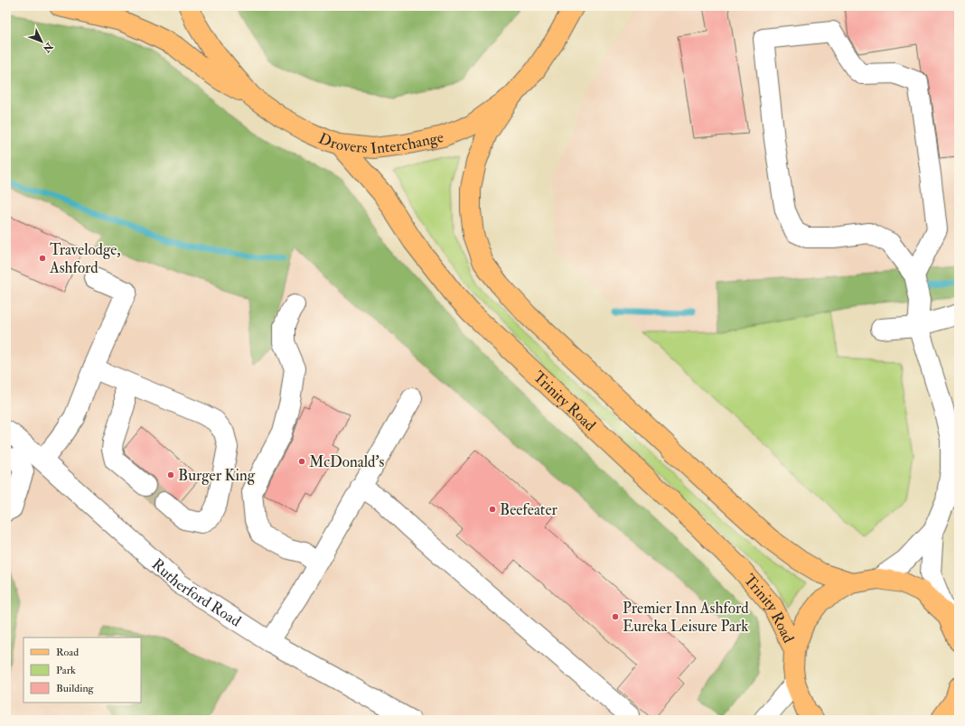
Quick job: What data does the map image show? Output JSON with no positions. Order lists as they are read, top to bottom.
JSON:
{
  "streets": {
    "main road": ["Drovers Interchange", "Trinity Road"],
    "street": ["Rutherford Road"]
  },
  "crossings": [
    ["Drovers Interchange", "Trinity Road"]
  ],
  "places": [
    "Travelodge, Ashford",
    "McDonald's",
    "Burger King",
    "Beefeater",
    "Premier Inn Ashford Eureka Leisure Park"
  ],
  "legend": ["Road", "Park", "Building"],
  "north": "bottom right"
}
